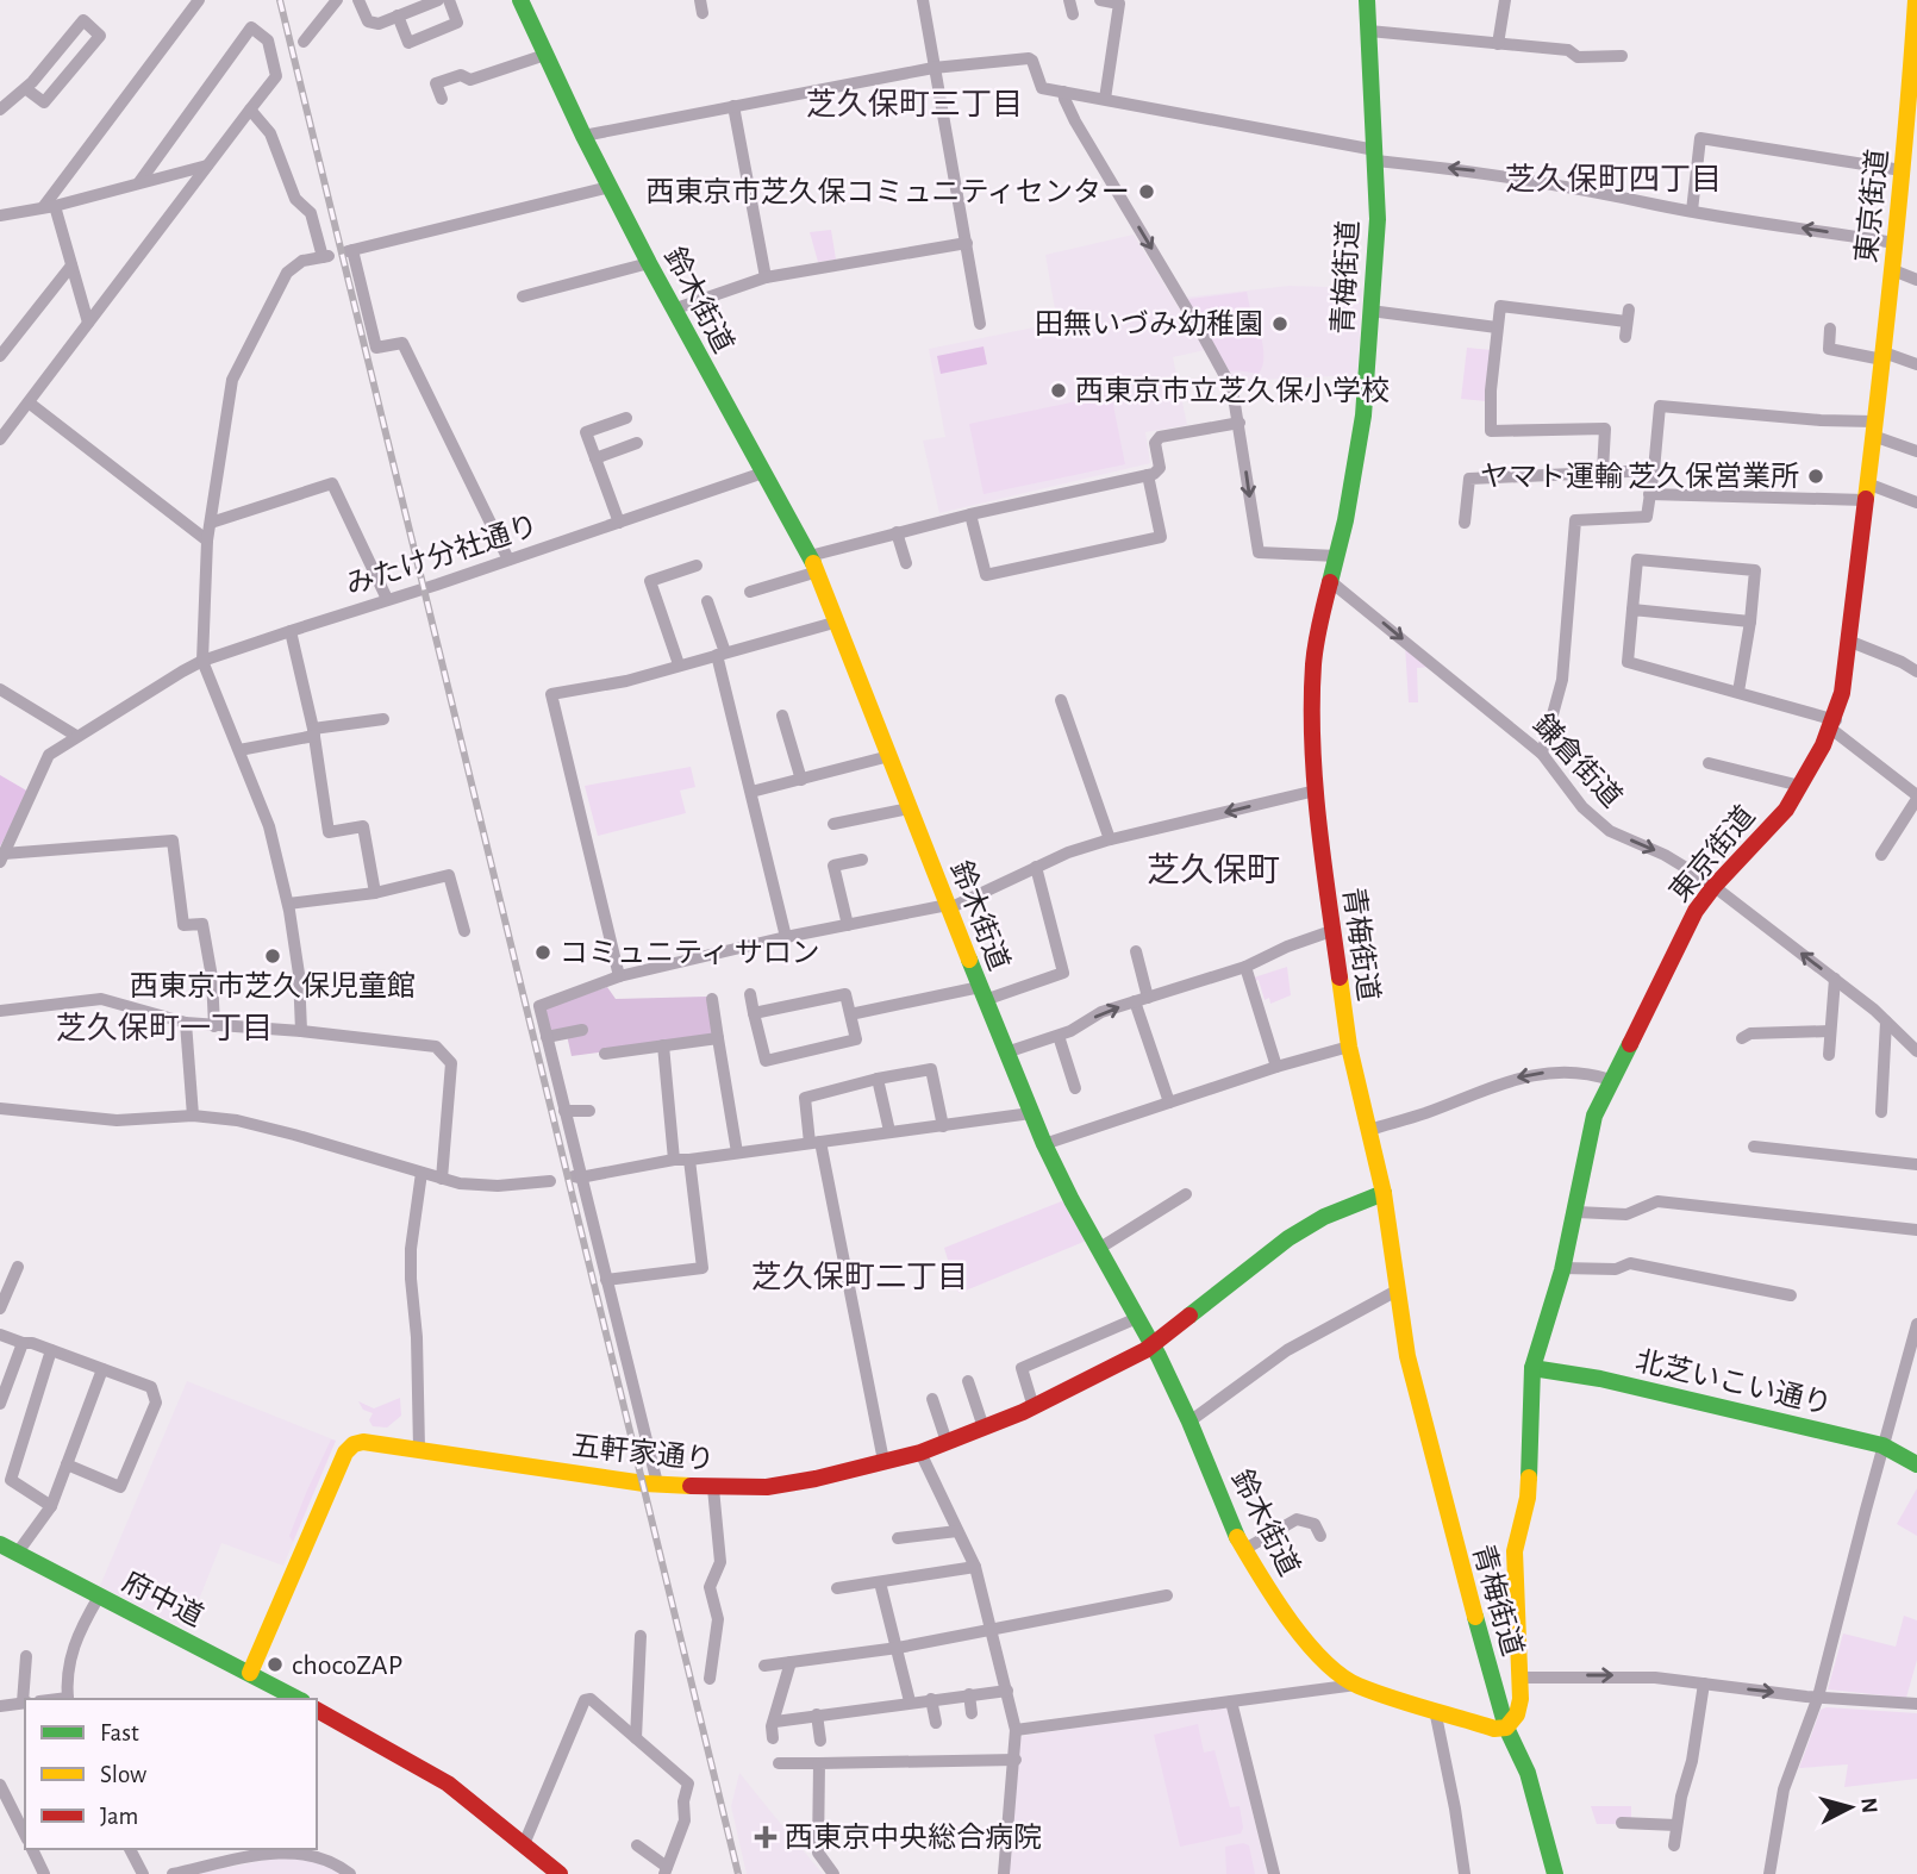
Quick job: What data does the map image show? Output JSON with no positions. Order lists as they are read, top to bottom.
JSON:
{
  "streets": {
    "street": [
      "東京街道",
      "青梅街道",
      "鈴木街道",
      "みたけ分社通り",
      "鎌倉街道",
      "北芝いこい通り",
      "五軒家通り",
      "府中道"
    ]
  },
  "crossings": [
    ["東京街道", "青梅街道"],
    ["東京街道", "鈴木街道"],
    ["東京街道", "鎌倉街道"],
    ["東京街道", "北芝いこい通り"],
    ["青梅街道", "鈴木街道"],
    ["青梅街道", "鎌倉街道"],
    ["青梅街道", "五軒家通り"],
    ["鈴木街道", "みたけ分社通り"],
    ["鈴木街道", "五軒家通り"],
    ["五軒家通り", "府中道"]
  ],
  "districts": [
    "芝久保町三丁目",
    "芝久保町四丁目",
    "芝久保町",
    "芝久保町一丁目",
    "芝久保町二丁目"
  ],
  "places": {
    "other": [
      "西東京市芝久保コミュニティセンター",
      "田無いづみ幼稚園",
      "西東京市立芝久保小学校",
      "ヤマト運輸 芝久保営業所",
      "コミュニティ サロン",
      "西東京市芝久保児童館",
      "chocoZAP"
    ],
    "health": ["西東京中央総合病院"]
  },
  "legend": ["Fast", "Slow", "Jam"],
  "north": "right"
}
